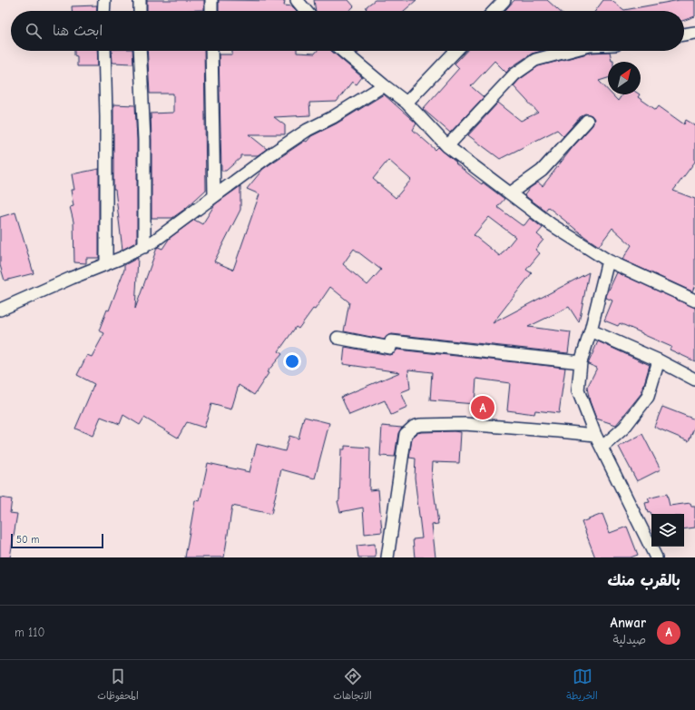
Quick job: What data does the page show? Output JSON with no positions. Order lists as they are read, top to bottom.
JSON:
{
  "scale_bar": "50 m",
  "north": "top right",
  "page": {
    "search": "ابحث هنا",
    "pins": "A",
    "scale": "50 m",
    "heading": "بالقرب منك",
    "list": [
      {
        "mark": "A",
        "name": "Anwar",
        "note": "صيدلية",
        "value": "110 m"
      }
    ],
    "nav": ["الخريطة", "الاتجاهات", "المحفوظات"]
  }
}
